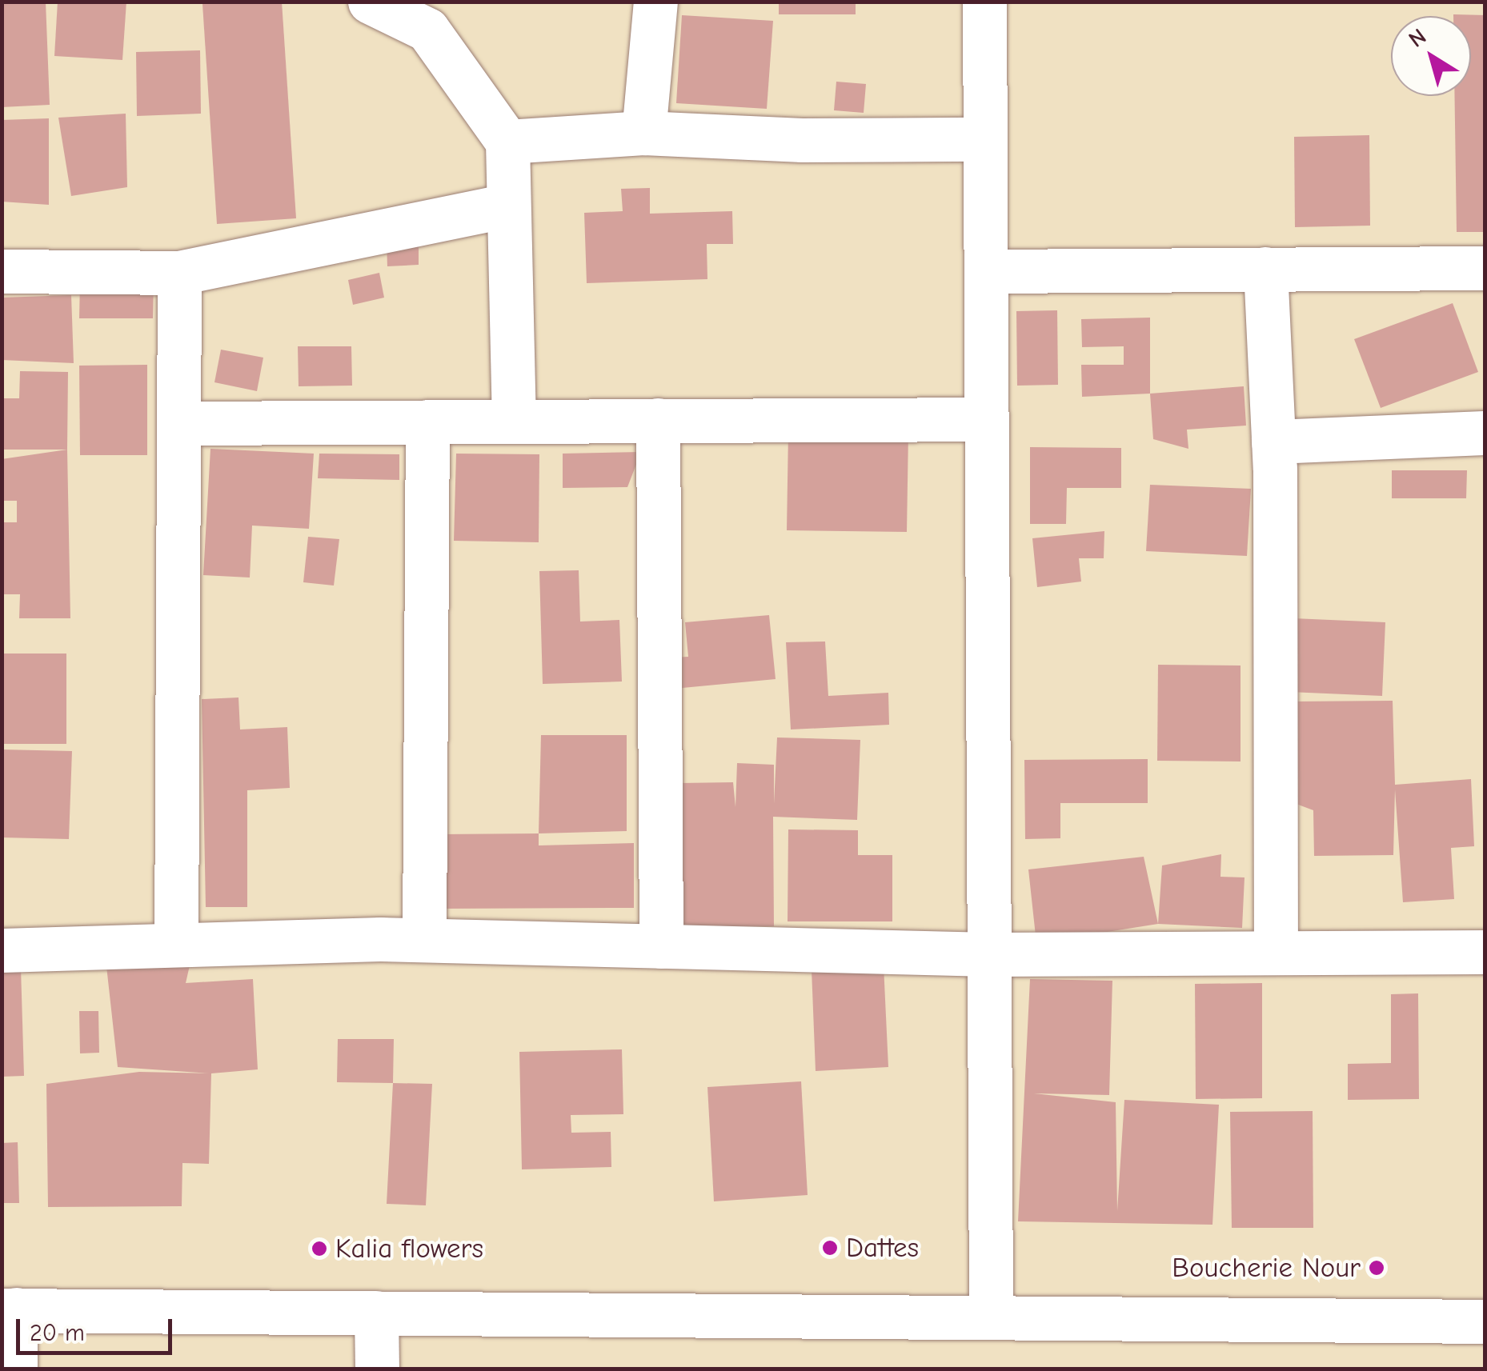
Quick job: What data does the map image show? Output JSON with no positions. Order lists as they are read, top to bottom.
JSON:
{
  "places": ["Dattes", "Kalia flowers", "Boucherie Nour"],
  "scale_bar": "20 m",
  "north": "top left"
}
